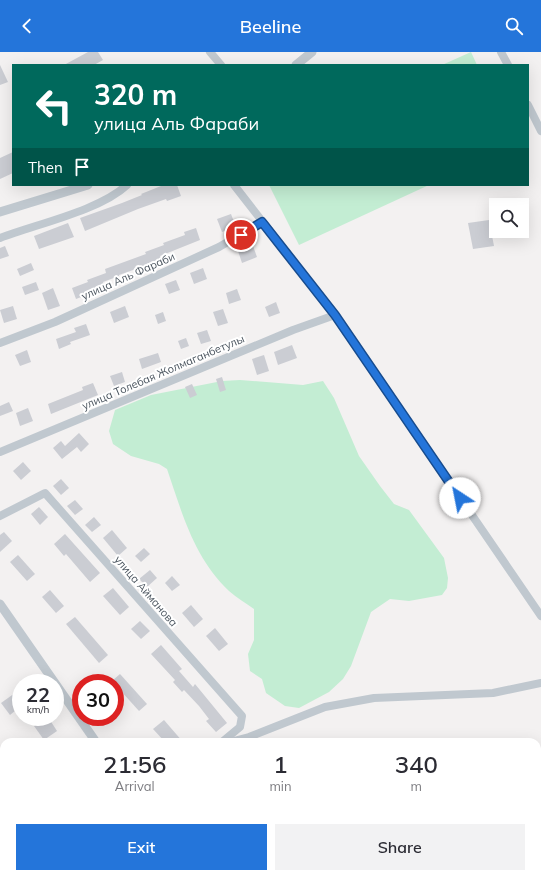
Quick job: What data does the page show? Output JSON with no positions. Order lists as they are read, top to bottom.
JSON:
{
  "streets": {
    "street": ["улица Аль Фараби", "улица Толебая Жолмаганбетулы", "улица Айманова"]
  },
  "page": {
    "header": "Beeline",
    "turn": ["320 m", "улица Аль Фараби"],
    "then": "Then",
    "speed": "22 km/h",
    "limit": "30",
    "eta": [
      "21:56",
      "Arrival",
      "1",
      "min",
      "340",
      "m"
    ],
    "buttons": ["Exit", "Share"]
  }
}
